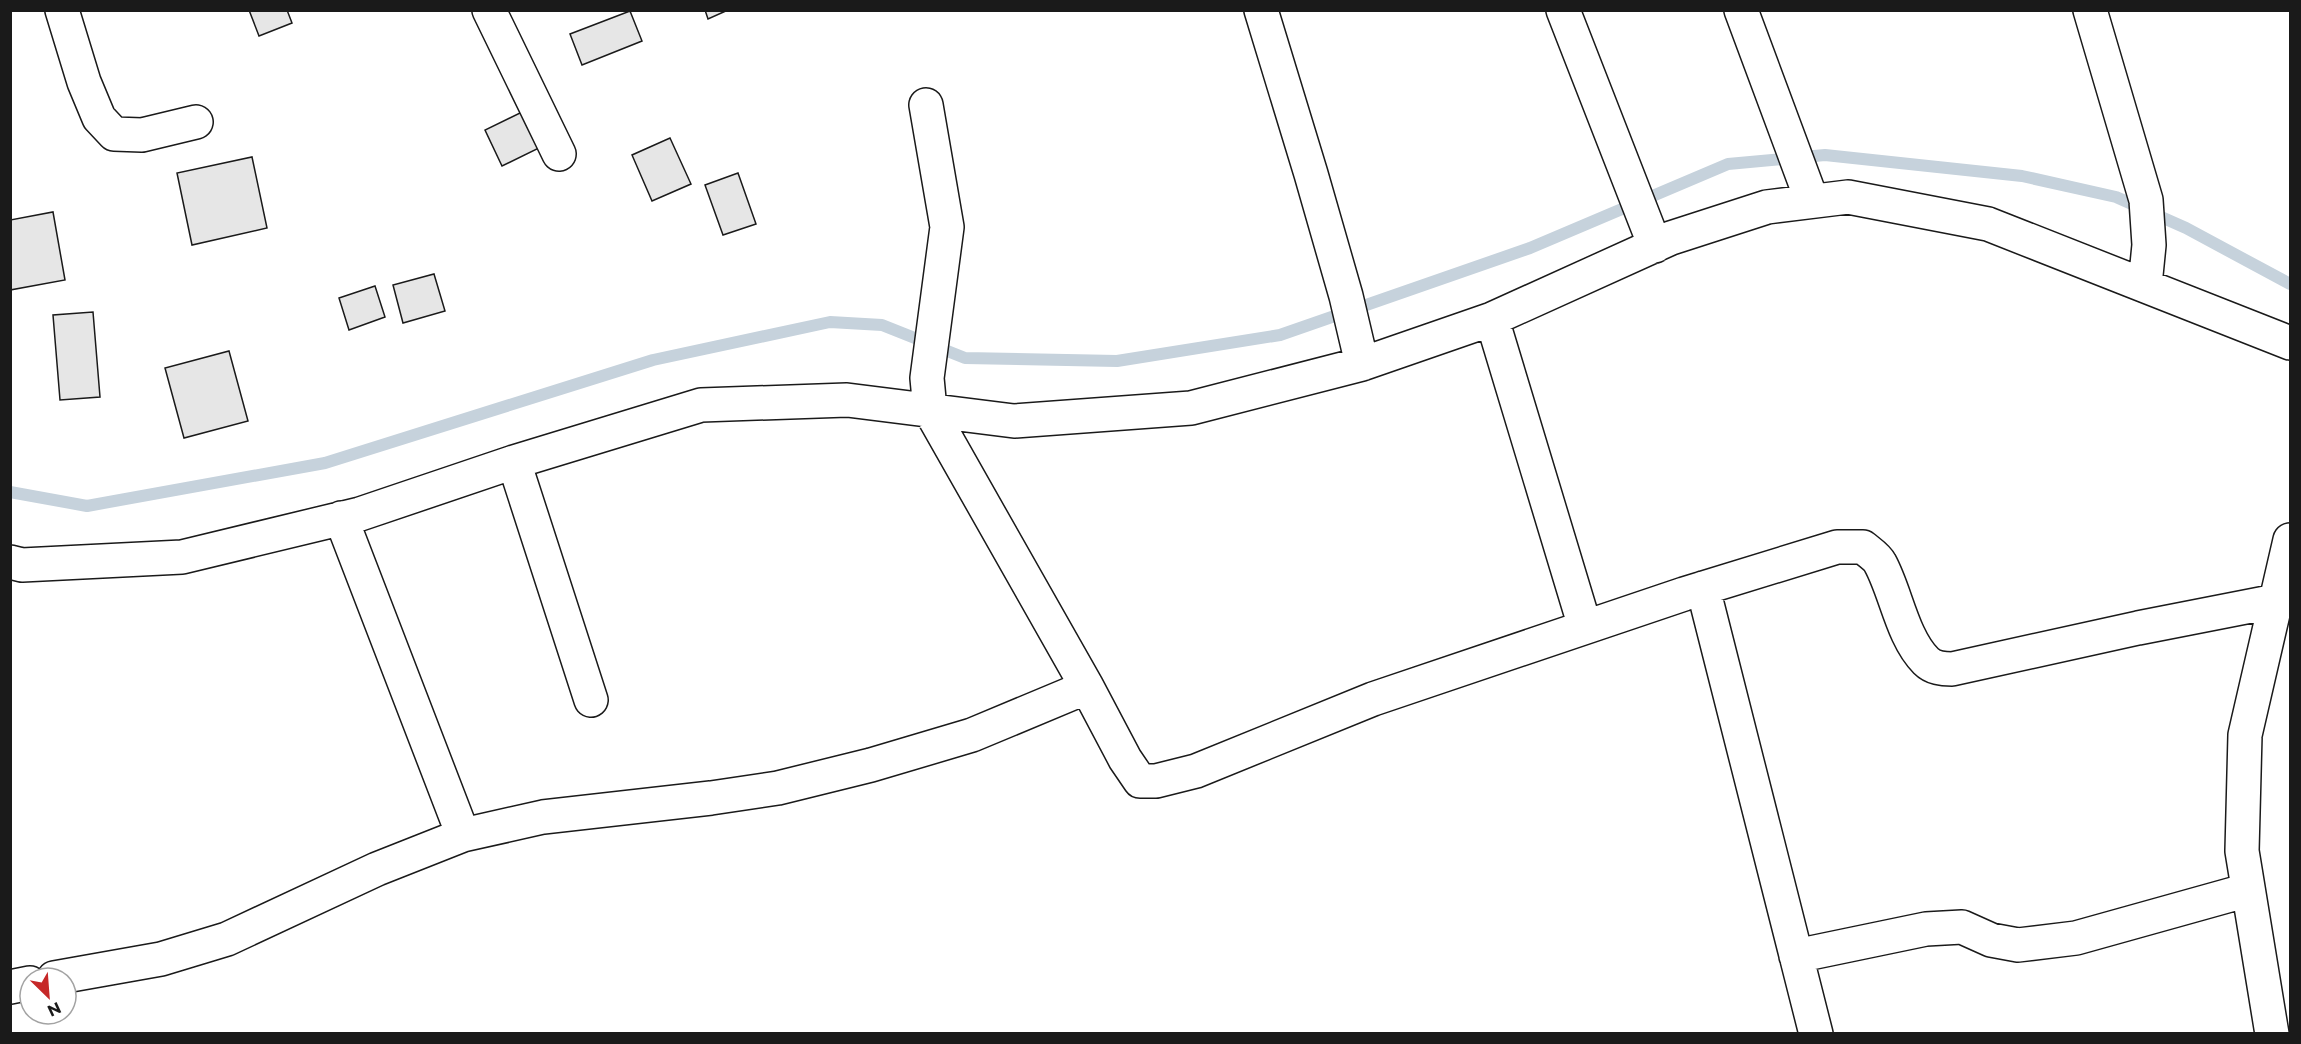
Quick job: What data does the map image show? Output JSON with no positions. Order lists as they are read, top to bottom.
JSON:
{
  "north": "bottom right"
}
